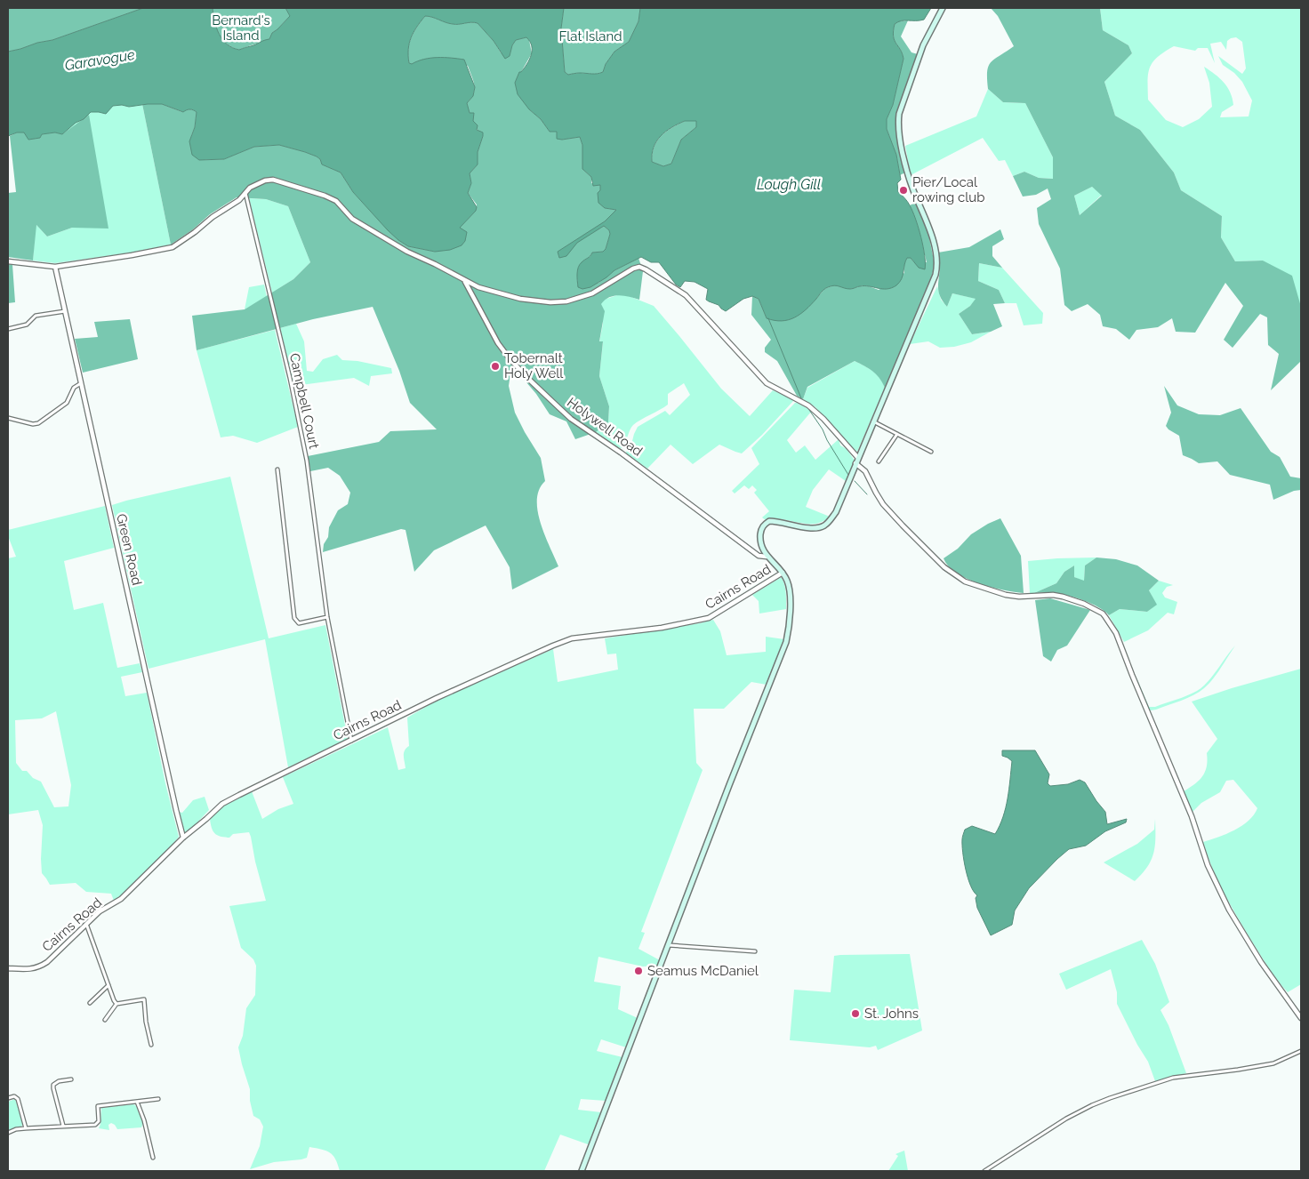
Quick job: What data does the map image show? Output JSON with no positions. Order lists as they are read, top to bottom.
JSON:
{
  "streets": {
    "street": [
      "Campbell Court",
      "Holywell Road",
      "Green Road",
      "Cairns Road"
    ]
  },
  "crossings": [
    ["Campbell Court", "Cairns Road"],
    ["Green Road", "Cairns Road"]
  ],
  "water": ["Garavogue", "Lough Gill"],
  "parks": ["Bernard's Island", "Flat Island"],
  "places": [
    "Pier/Local rowing club",
    "Tobernalt Holy Well",
    "Seamus McDaniel",
    "St. Johns"
  ]
}
